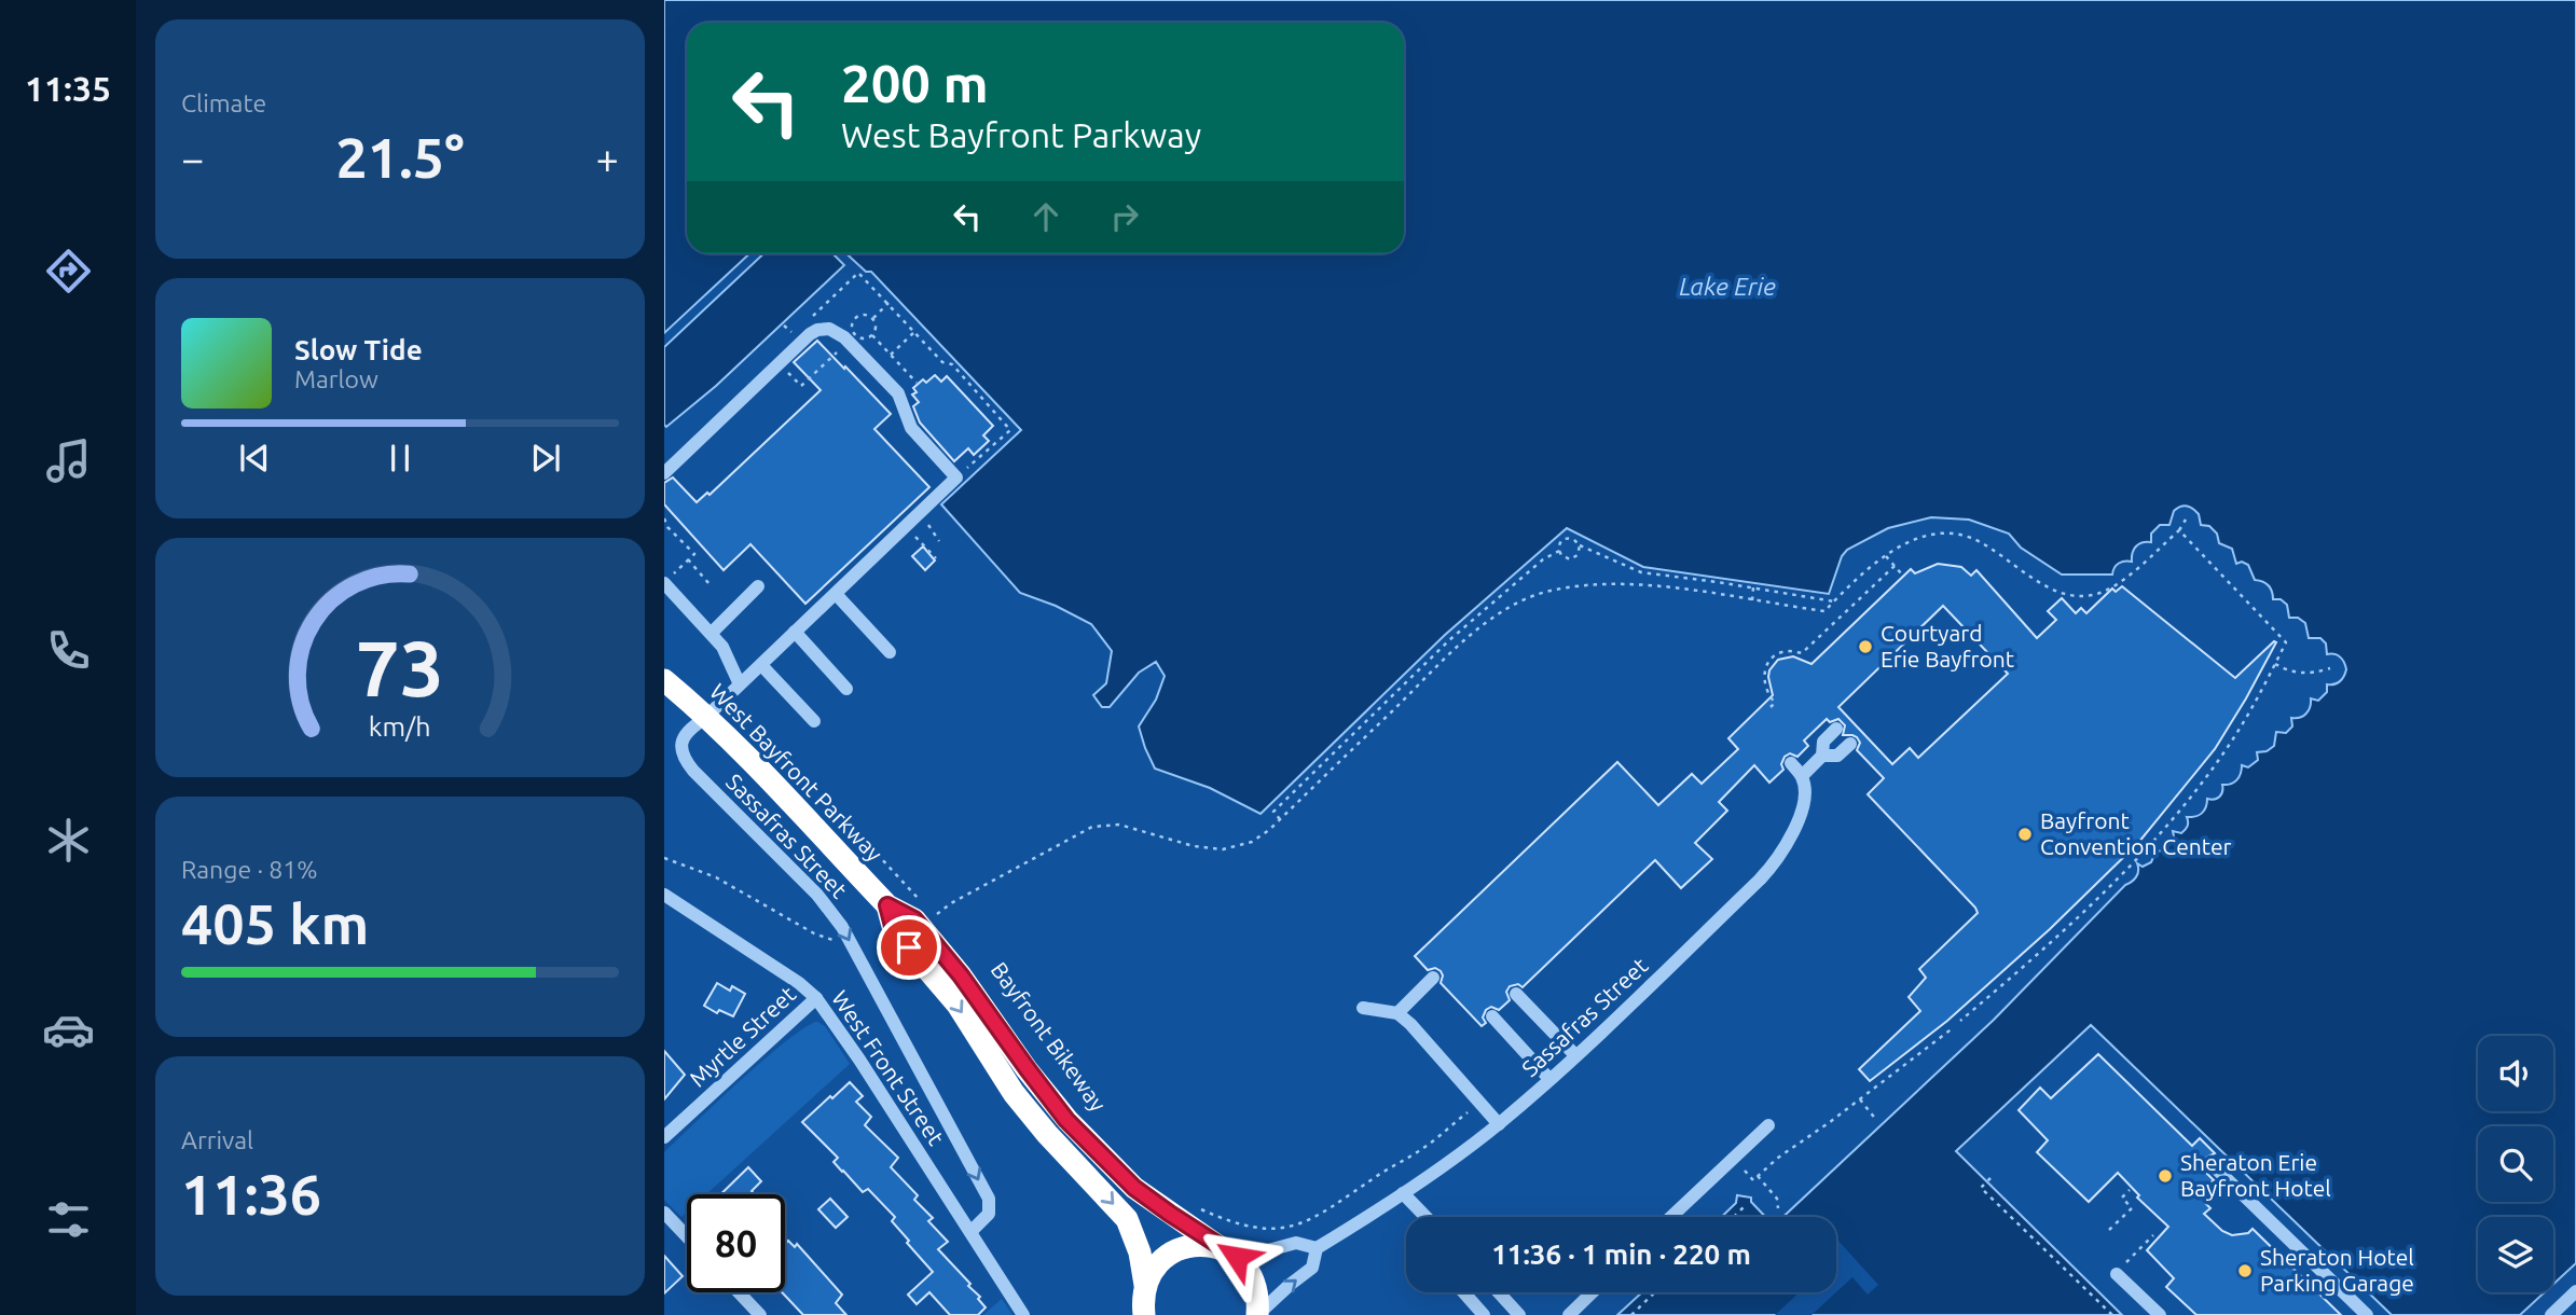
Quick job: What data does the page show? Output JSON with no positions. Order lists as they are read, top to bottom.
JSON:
{
  "streets": {
    "highway": ["West Bayfront Parkway"],
    "street": ["Sassafras Street", "Myrtle Street", "West Front Street"]
  },
  "crossings": [
    ["West Bayfront Parkway", "Sassafras Street"],
    ["Sassafras Street", "West Front Street"],
    ["Myrtle Street", "West Front Street"]
  ],
  "water": ["Lake Erie"],
  "places": [
    "Courtyard Erie Bayfront",
    "Bayfront Convention Center",
    "Sheraton Erie Bayfront Hotel",
    "Sheraton Hotel Parking Garage"
  ],
  "page": {
    "tabs": "11:35",
    "tile": [
      "Climate",
      ["Range · 81%", "405 km"],
      ["Arrival", "11:36"]
    ],
    "turn": ["200 m", "West Bayfront Parkway"],
    "heat": ["−", "21.5°", "+"],
    "song": ["Slow Tide", "Marlow"],
    "limit": "80",
    "trip": "11:36 · 1 min · 220 m",
    "gauge": ["73", "km/h"]
  }
}
